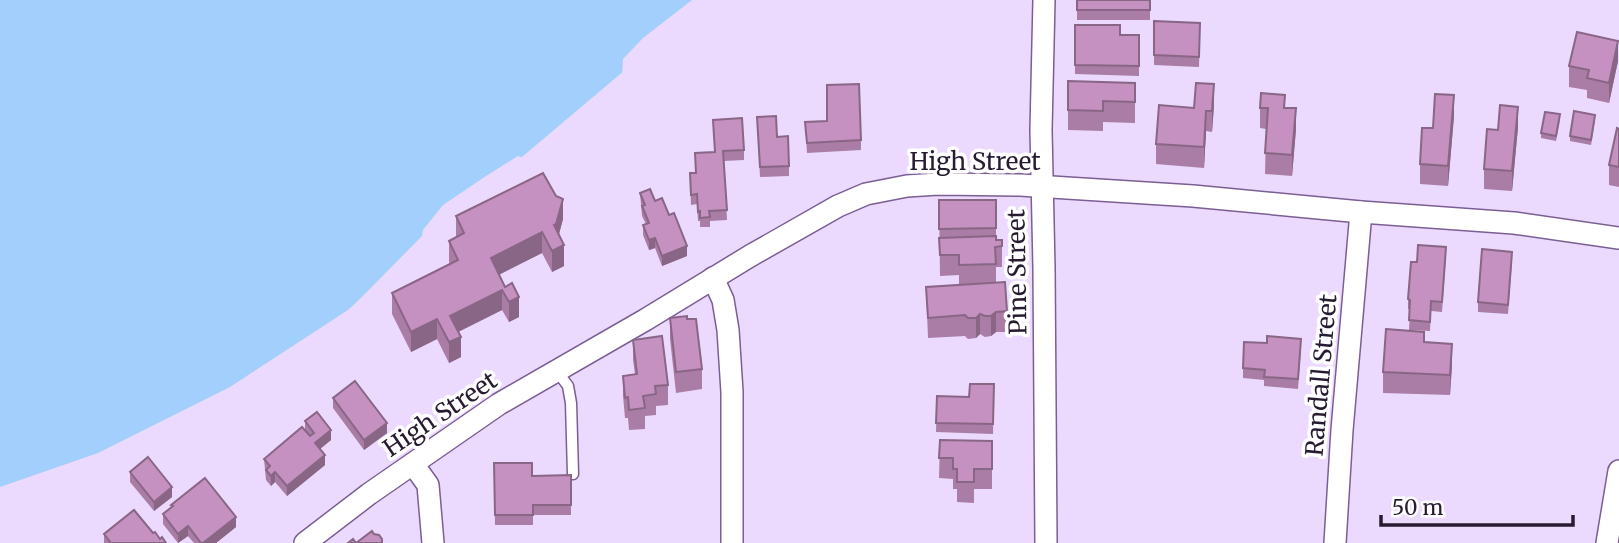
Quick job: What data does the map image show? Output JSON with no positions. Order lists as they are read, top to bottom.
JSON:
{
  "streets": {
    "street": ["High Street", "Pine Street", "Randall Street"]
  },
  "crossings": [
    ["High Street", "Pine Street"],
    ["High Street", "Randall Street"]
  ],
  "scale_bar": "50 m"
}
